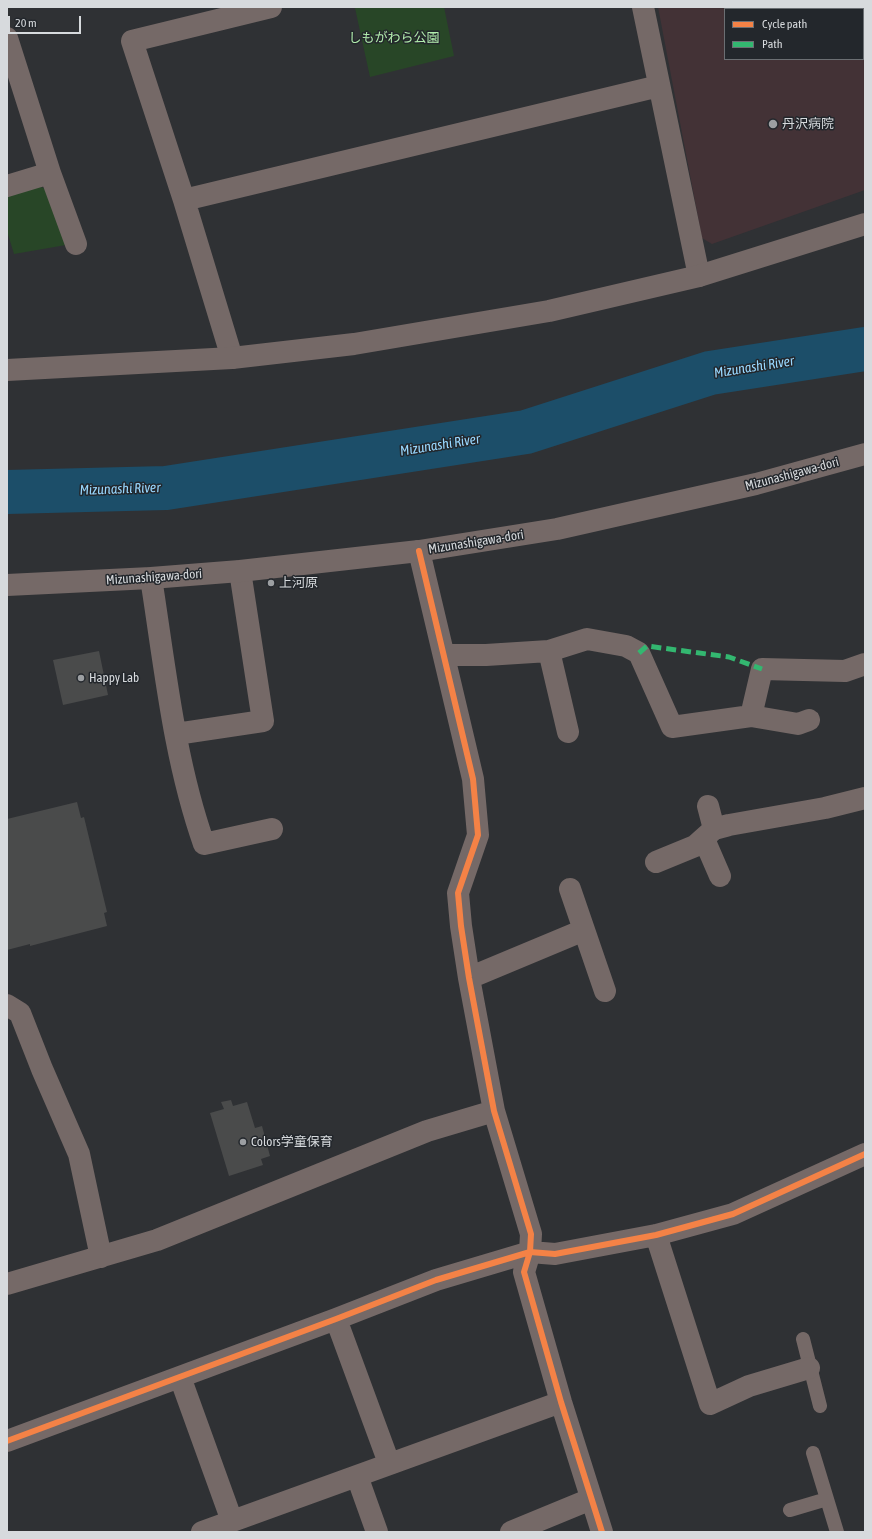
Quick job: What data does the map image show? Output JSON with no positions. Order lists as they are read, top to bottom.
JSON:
{
  "streets": {
    "street": ["Mizunashigawa-dori"]
  },
  "water": ["Mizunashi River"],
  "parks": ["しもがわら公園"],
  "places": [
    "丹沢病院",
    "上河原",
    "Happy Lab",
    "Colors学童保育"
  ],
  "legend": ["Cycle path", "Path"],
  "scale_bar": "20 m"
}
